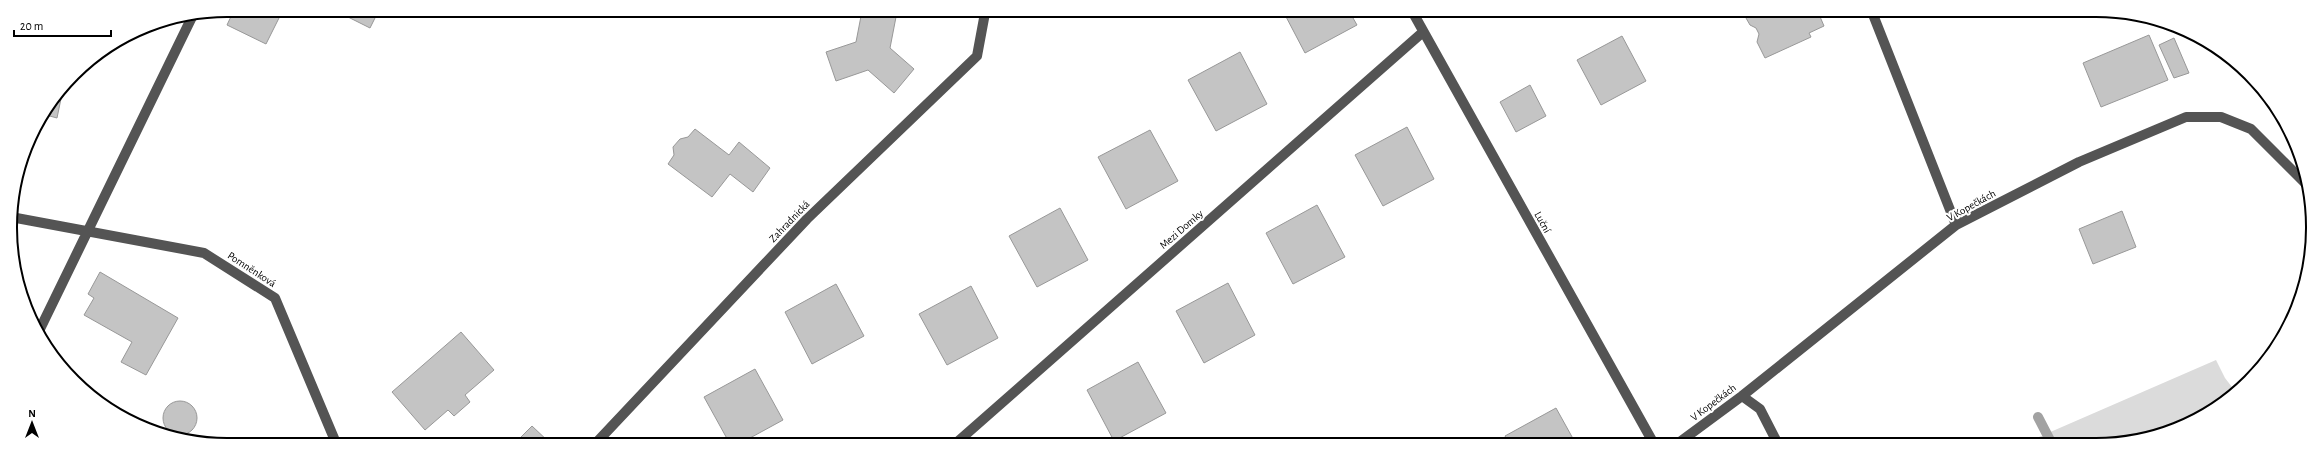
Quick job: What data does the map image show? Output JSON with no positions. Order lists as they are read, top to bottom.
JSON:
{
  "streets": {
    "street": [
      "V Kopečkách",
      "Zahradnická",
      "Luční",
      "Mezi Domky",
      "Pomněnková"
    ]
  },
  "crossings": [
    ["Luční", "Mezi Domky"]
  ],
  "scale_bar": "20 m",
  "north": "top"
}
